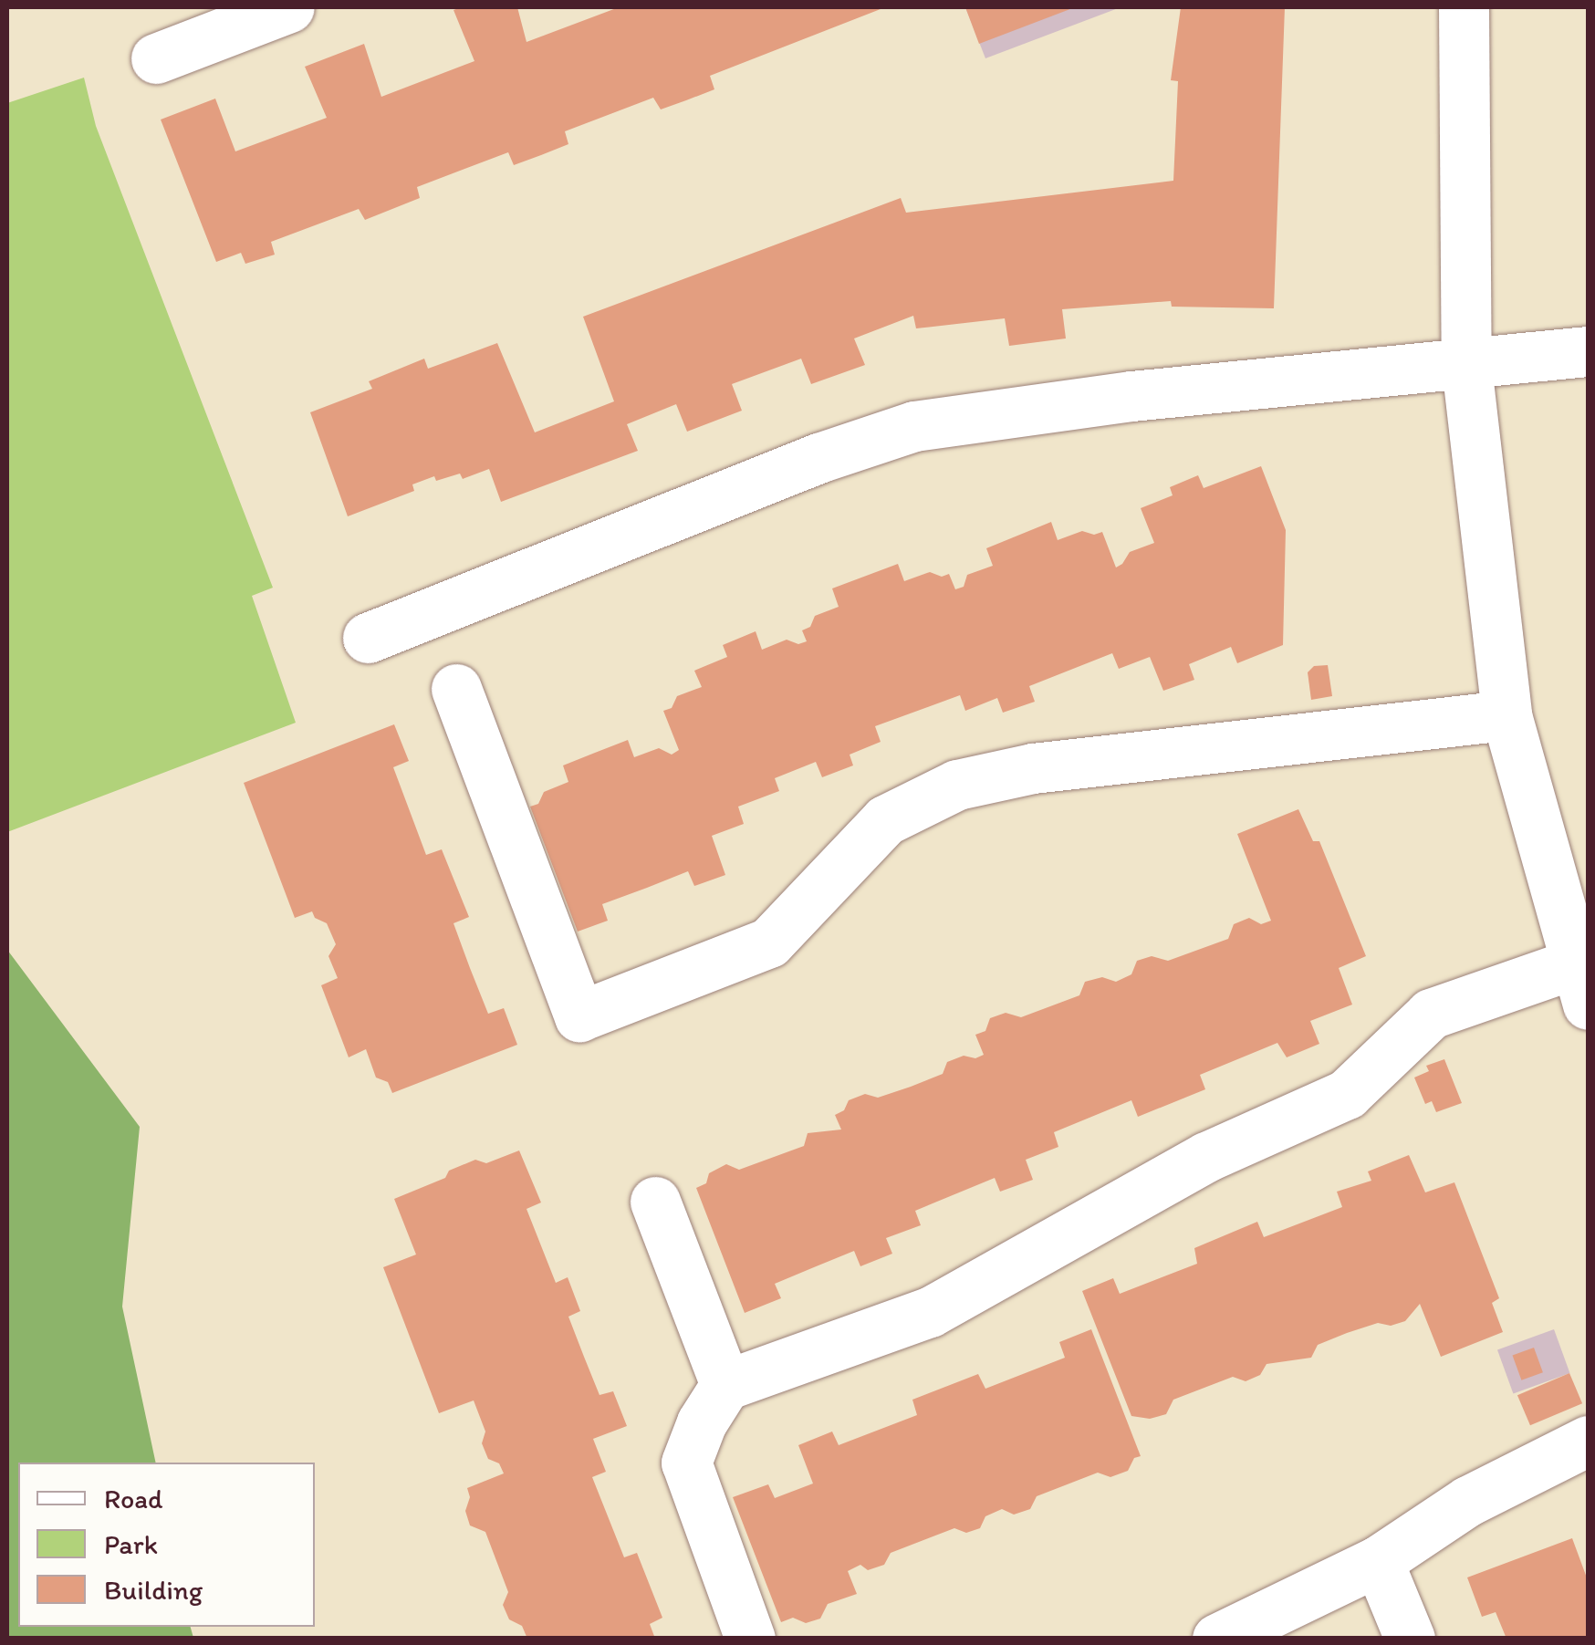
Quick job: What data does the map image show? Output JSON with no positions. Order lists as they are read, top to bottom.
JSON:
{
  "legend": ["Road", "Park", "Building"]
}
